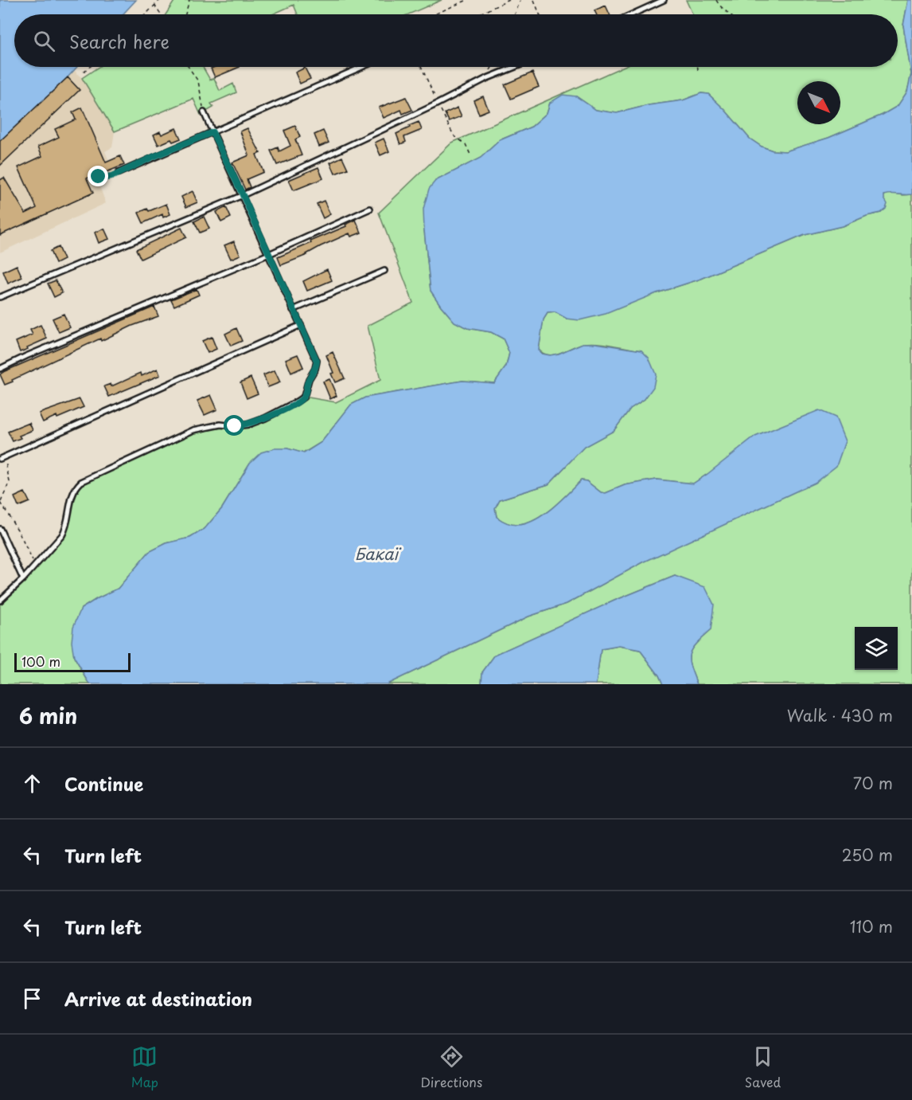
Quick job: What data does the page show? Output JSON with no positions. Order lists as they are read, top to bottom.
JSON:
{
  "water": ["Бакаї"],
  "scale_bar": "100 m",
  "north": "bottom right",
  "page": {
    "search": "Search here",
    "scale": "100 m",
    "heading": ["6 min", "Walk · 430 m"],
    "list": [
      ["Continue", "70 m"],
      ["Turn left", "250 m"],
      ["Turn left", "110 m"],
      "Arrive at destination"
    ],
    "nav": ["Map", "Directions", "Saved"]
  }
}
